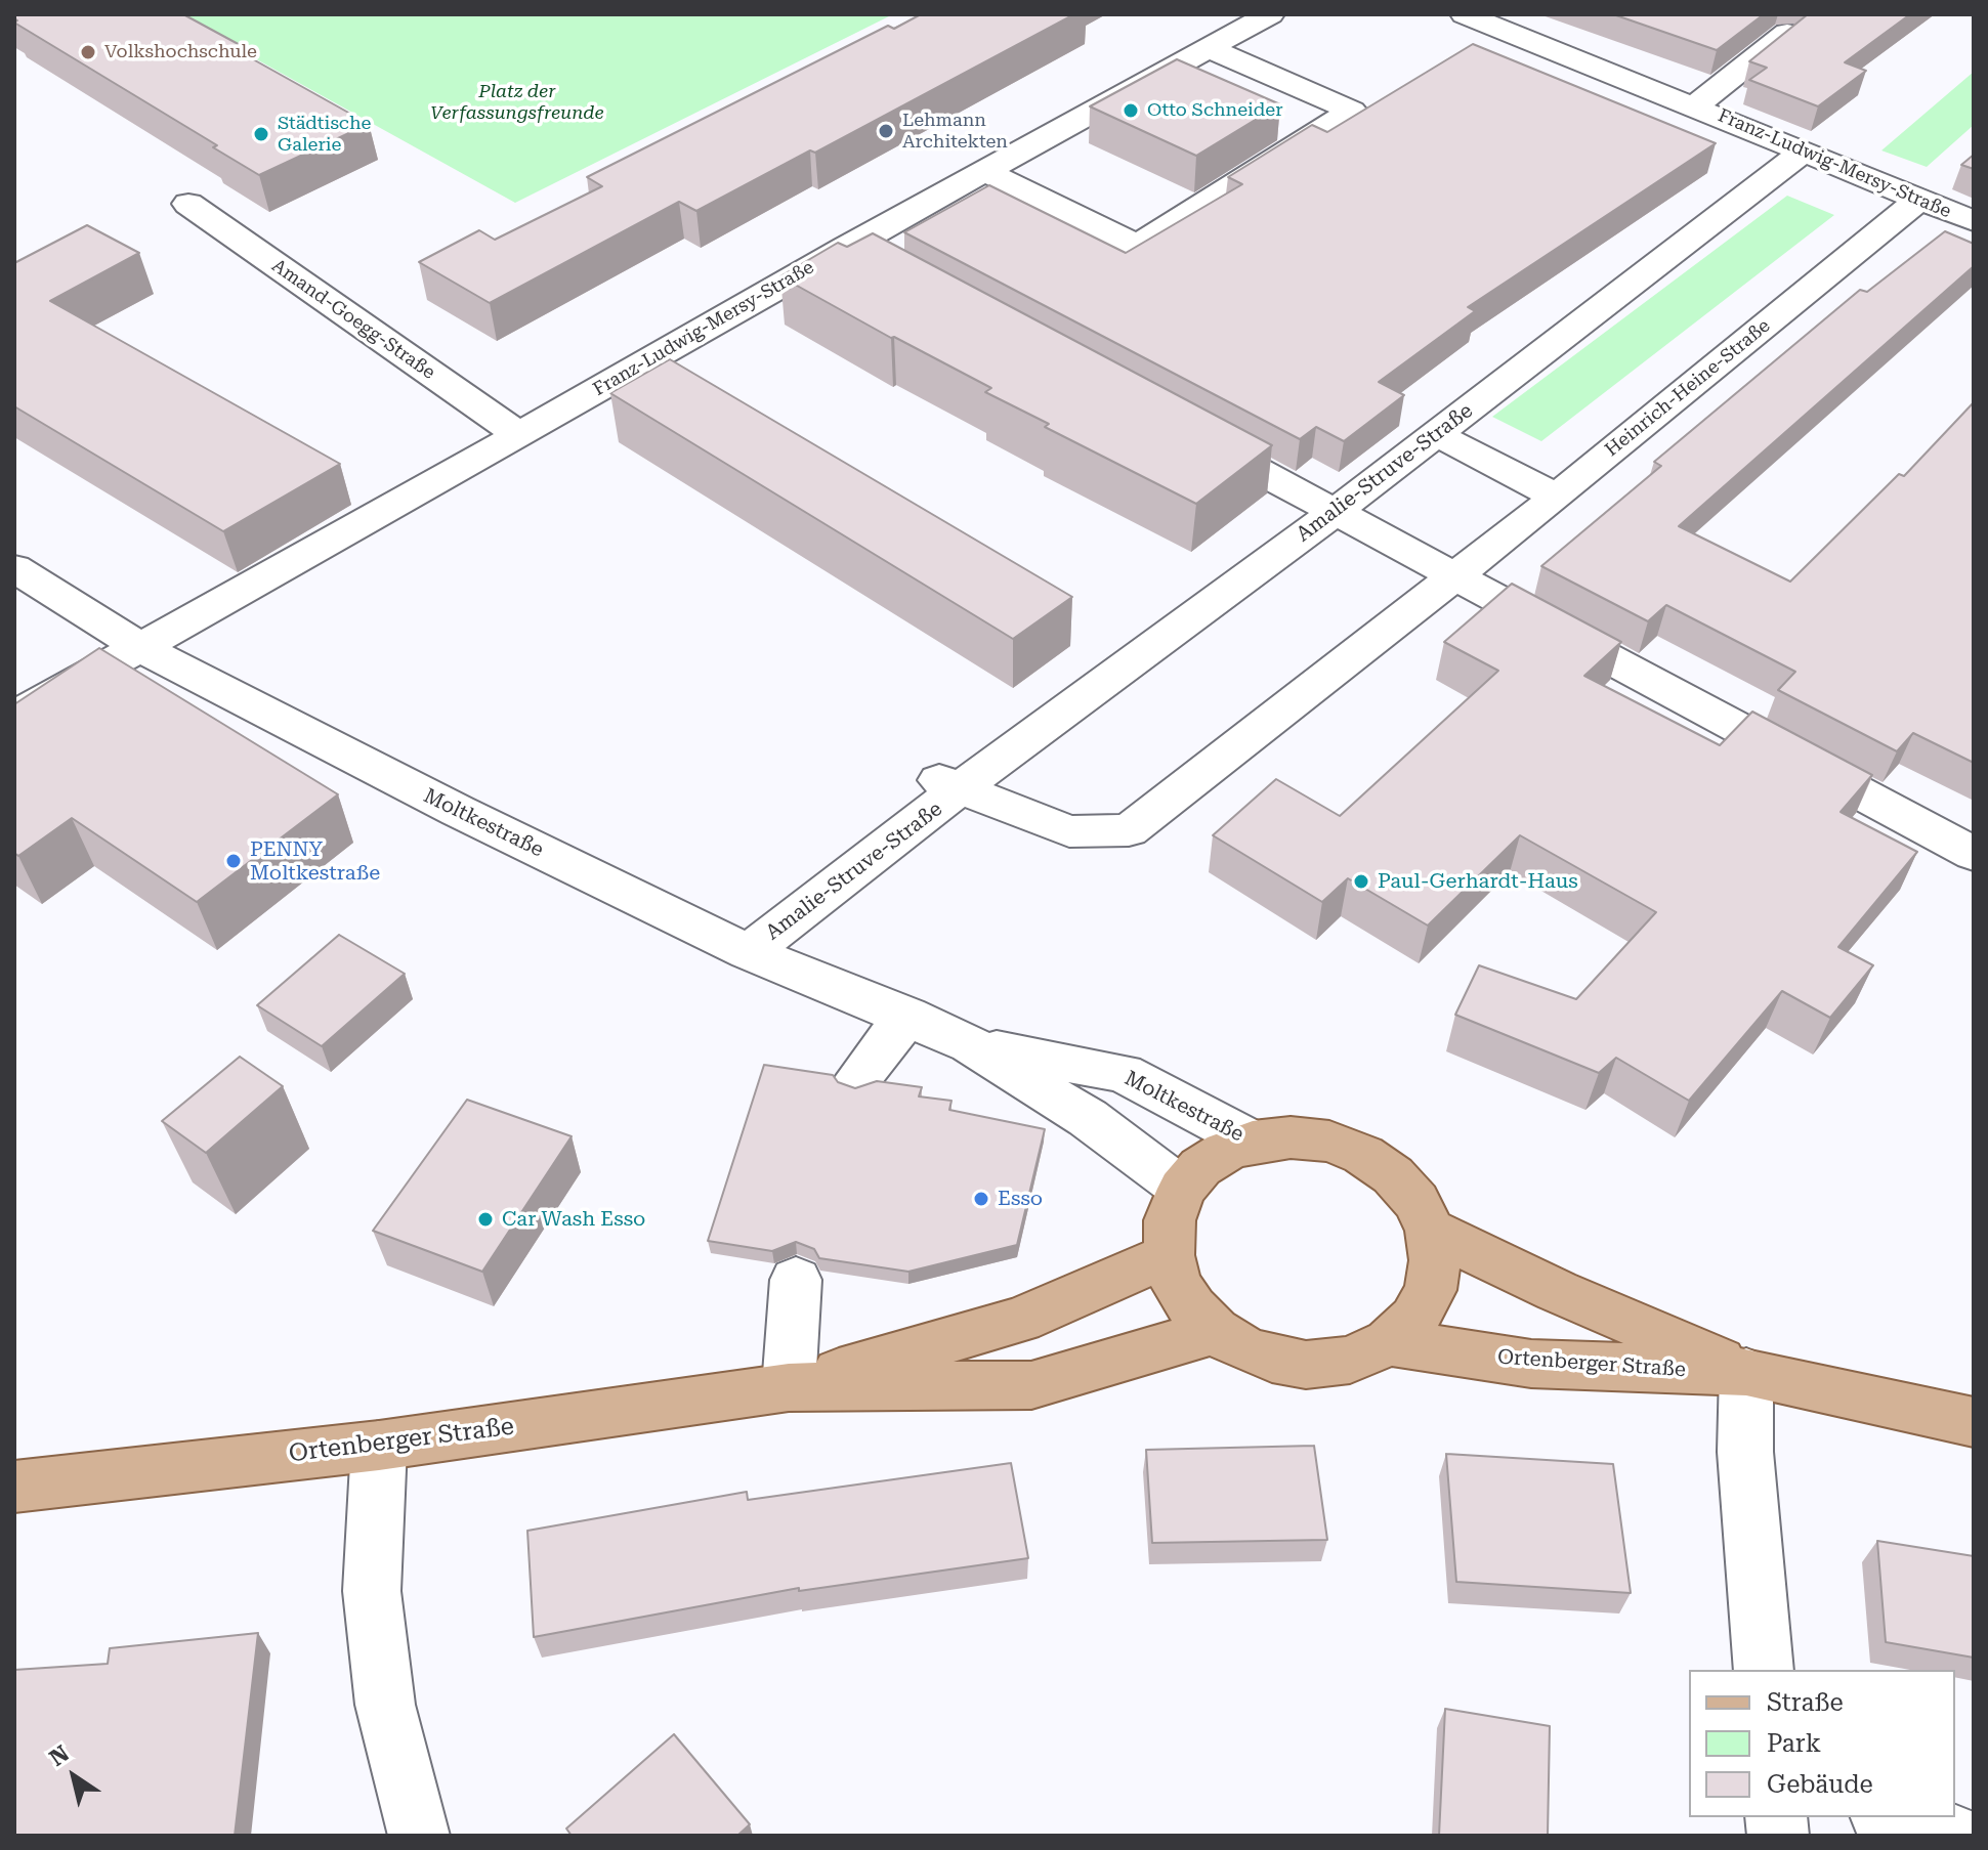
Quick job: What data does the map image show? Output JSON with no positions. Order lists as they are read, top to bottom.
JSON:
{
  "streets": {
    "main road": ["Ortenberger Straße"],
    "street": [
      "Franz-Ludwig-Mersy-Straße",
      "Amand-Goegg-Straße",
      "Heinrich-Heine-Straße",
      "Amalie-Struve-Straße",
      "Moltkestraße"
    ]
  },
  "crossings": [
    ["Franz-Ludwig-Mersy-Straße", "Amand-Goegg-Straße"],
    ["Franz-Ludwig-Mersy-Straße", "Heinrich-Heine-Straße"],
    ["Franz-Ludwig-Mersy-Straße", "Amalie-Struve-Straße"],
    ["Franz-Ludwig-Mersy-Straße", "Moltkestraße"],
    ["Heinrich-Heine-Straße", "Amalie-Struve-Straße"],
    ["Amalie-Struve-Straße", "Moltkestraße"],
    ["Moltkestraße", "Ortenberger Straße"]
  ],
  "parks": ["Platz der Verfassungsfreunde"],
  "places": [
    "Volkshochschule",
    "Otto Schneider",
    "Lehmann Architekten",
    "Städtische Galerie",
    "PENNY Moltkestraße",
    "Paul-Gerhardt-Haus",
    "Esso",
    "Car Wash Esso"
  ],
  "legend": ["Straße", "Park", "Gebäude"],
  "north": "top left"
}
